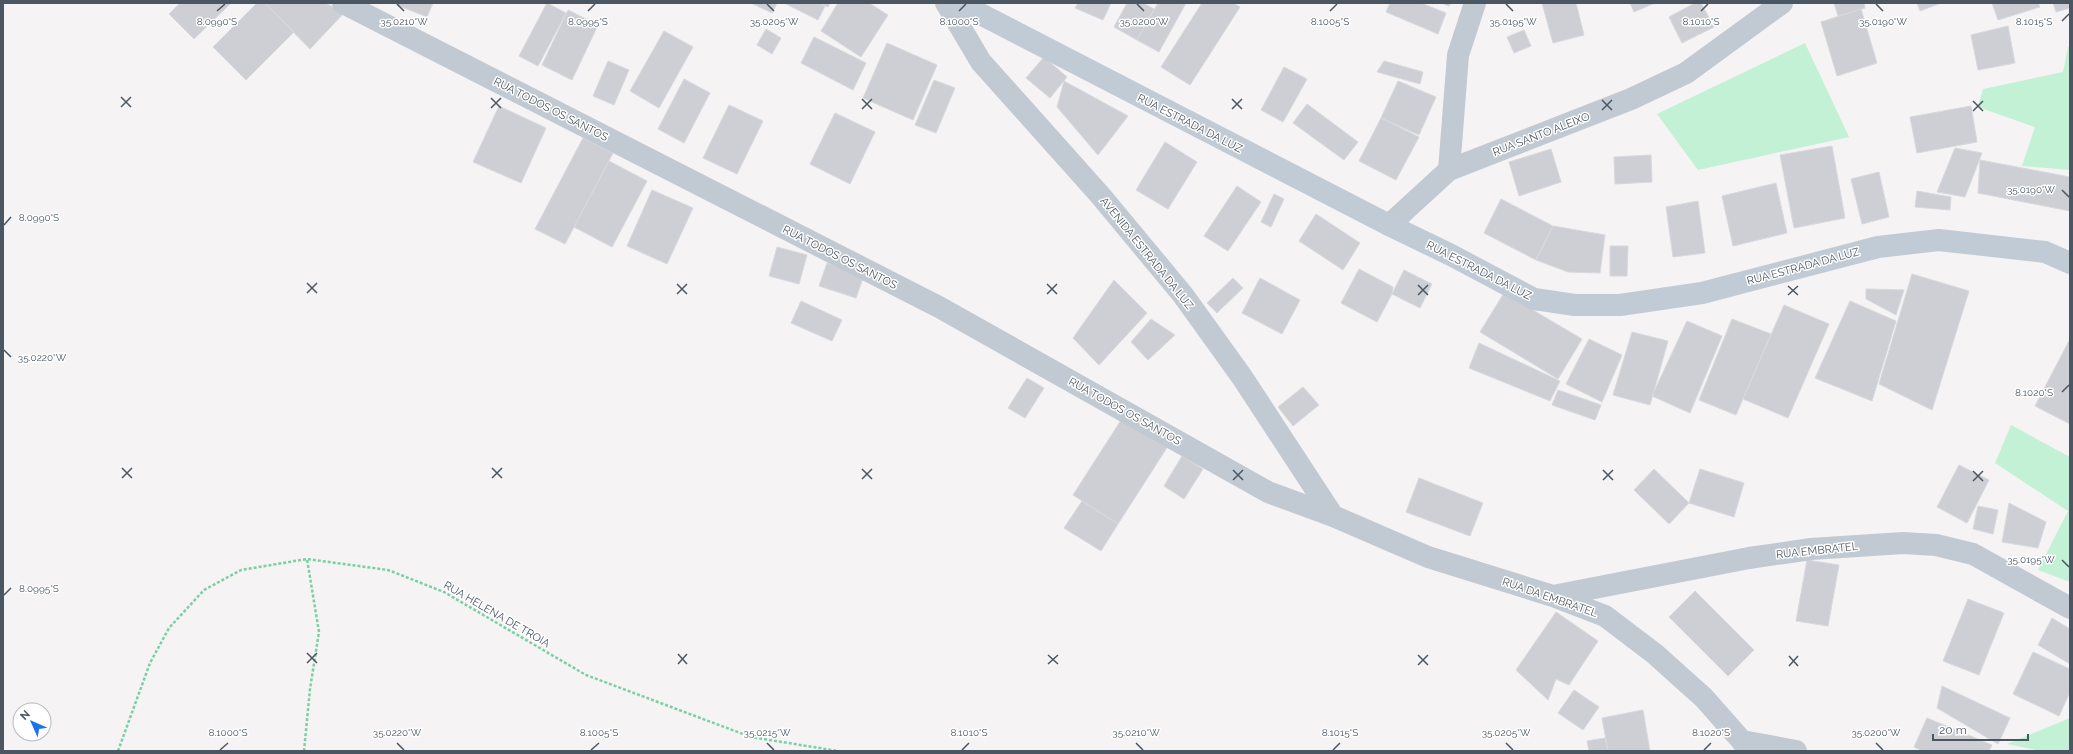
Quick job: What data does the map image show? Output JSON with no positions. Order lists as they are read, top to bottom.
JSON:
{
  "streets": {
    "main road": ["RUA ESTRADA DA LUZ"],
    "street": [
      "RUA TODOS OS SANTOS",
      "RUA SANTO ALEIXO",
      "AVENIDA ESTRADA DA LUZ",
      "RUA EMBRATEL",
      "RUA DA EMBRATEL"
    ],
    "path": ["RUA HELENA DE TROIA"]
  },
  "crossings": [
    ["RUA TODOS OS SANTOS", "AVENIDA ESTRADA DA LUZ"],
    ["RUA TODOS OS SANTOS", "RUA DA EMBRATEL"],
    ["RUA ESTRADA DA LUZ", "RUA SANTO ALEIXO"],
    ["AVENIDA ESTRADA DA LUZ", "RUA DA EMBRATEL"],
    ["RUA EMBRATEL", "RUA DA EMBRATEL"]
  ],
  "scale_bar": "20 m",
  "north": "top left",
  "coordinates": [
    "8.0990°S",
    "35.0210°W",
    "8.0995°S",
    "35.0205°W",
    "8.1000°S",
    "35.0200°W",
    "8.1005°S",
    "35.0195°W",
    "8.1010°S",
    "35.0190°W",
    "8.1015°S",
    "35.0220°W",
    "8.1020°S",
    "35.0215°W"
  ]
}
